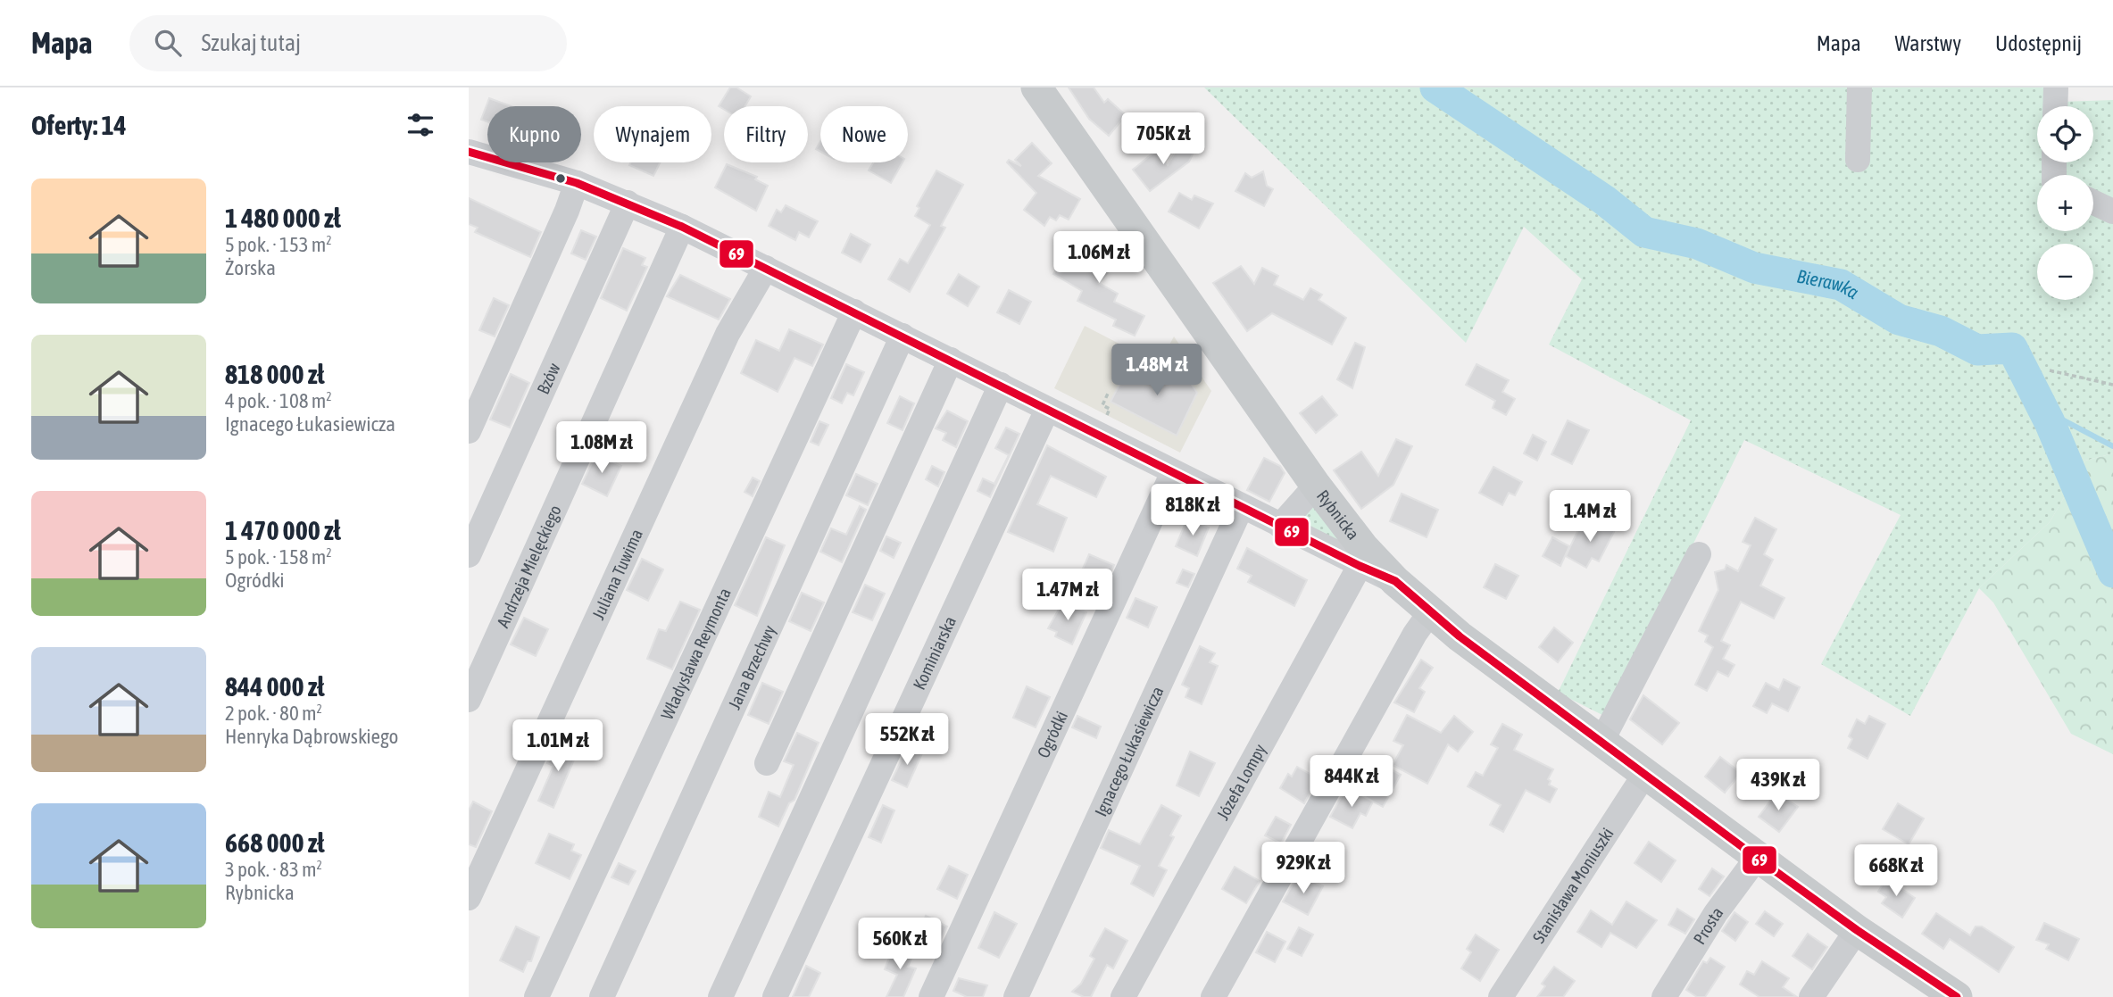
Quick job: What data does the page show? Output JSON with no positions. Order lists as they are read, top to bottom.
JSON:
{
  "streets": {
    "main road": ["Rybnicka"],
    "street": [
      "Bzów",
      "Andrzeja Mielęckiego",
      "Juliana Tuwima",
      "Kominiarska",
      "Władysława Reymonta",
      "Jana Brzechwy",
      "Ogródki",
      "Ignacego Łukasiewicza",
      "Józefa Lompy",
      "Stanisława Moniuszki",
      "Prosta"
    ]
  },
  "crossings": [
    ["Rybnicka", "Stanisława Moniuszki"],
    ["Rybnicka", "Prosta"]
  ],
  "water": ["Bierawka"],
  "lines": ["transit line 69"],
  "page": {
    "header": "Mapa",
    "search": "Szukaj tutaj",
    "nav": ["Mapa", "Warstwy", "Udostępnij"],
    "heading": "Oferty: 14",
    "map_buttons": ["+", "−"],
    "chip": [
      "Kupno",
      "Wynajem",
      "Filtry",
      "Nowe"
    ],
    "price": [
      "705K zł",
      "1.06M zł",
      "1.48M zł",
      "1.08M zł",
      "818K zł",
      "1.4M zł",
      "1.47M zł",
      "552K zł",
      "1.01M zł",
      "844K zł",
      "439K zł",
      "929K zł",
      "668K zł",
      "560K zł"
    ],
    "list": [
      {
        "name": "1 480 000 zł",
        "note": "5 pok. · 153 m² · Żorska"
      },
      {
        "name": "818 000 zł",
        "note": "4 pok. · 108 m² · Ignacego Łukasiewicza"
      },
      {
        "name": "1 470 000 zł",
        "note": "5 pok. · 158 m² · Ogródki"
      },
      {
        "name": "844 000 zł",
        "note": "2 pok. · 80 m² · Henryka Dąbrowskiego"
      },
      {
        "name": "668 000 zł",
        "note": "3 pok. · 83 m² · Rybnicka"
      }
    ]
  }
}
